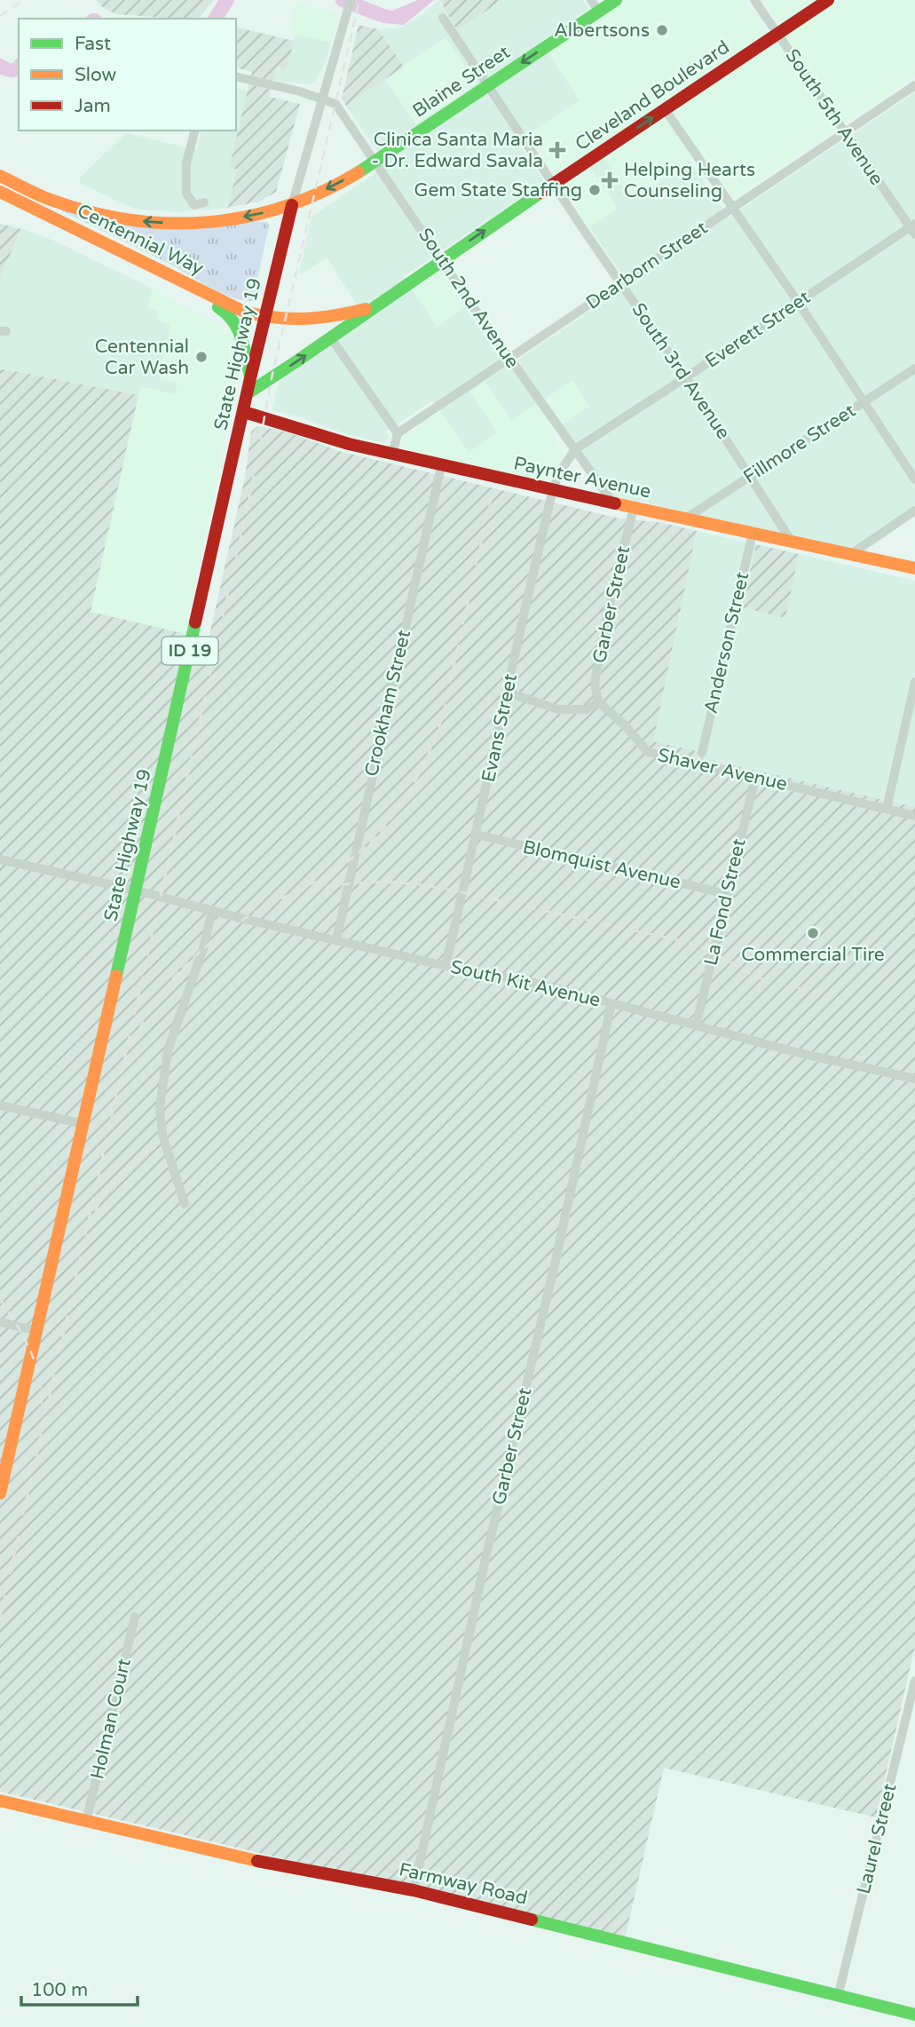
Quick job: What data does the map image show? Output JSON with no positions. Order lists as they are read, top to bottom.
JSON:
{
  "streets": {
    "main road": [
      "Blaine Street",
      "Cleveland Boulevard",
      "Centennial Way",
      "State Highway 19",
      "Paynter Avenue",
      "ID 19",
      "Farmway Road"
    ],
    "street": [
      "South 5th Avenue",
      "Dearborn Street",
      "South 2nd Avenue",
      "Everett Street",
      "South 3rd Avenue",
      "Fillmore Street",
      "Garber Street",
      "Anderson Street",
      "Crookham Street",
      "Evans Street",
      "Shaver Avenue",
      "Blomquist Avenue",
      "La Fond Street",
      "South Kit Avenue",
      "Holman Court",
      "Laurel Street"
    ]
  },
  "crossings": [
    ["Blaine Street", "Centennial Way"],
    ["Blaine Street", "South 2nd Avenue"],
    ["Blaine Street", "State Highway 19"],
    ["Blaine Street", "South 3rd Avenue"],
    ["Cleveland Boulevard", "South 5th Avenue"],
    ["Cleveland Boulevard", "Centennial Way"],
    ["Cleveland Boulevard", "South 2nd Avenue"],
    ["Cleveland Boulevard", "State Highway 19"],
    ["Cleveland Boulevard", "South 3rd Avenue"],
    ["South 5th Avenue", "Dearborn Street"],
    ["South 5th Avenue", "Everett Street"],
    ["Centennial Way", "State Highway 19"],
    ["Dearborn Street", "South 2nd Avenue"],
    ["Dearborn Street", "South 3rd Avenue"],
    ["South 2nd Avenue", "Everett Street"],
    ["South 2nd Avenue", "Paynter Avenue"],
    ["Everett Street", "South 3rd Avenue"],
    ["Everett Street", "Paynter Avenue"],
    ["Everett Street", "Evans Street"],
    ["State Highway 19", "Paynter Avenue"],
    ["State Highway 19", "South Kit Avenue"],
    ["South 3rd Avenue", "Fillmore Street"],
    ["South 3rd Avenue", "Paynter Avenue"],
    ["Fillmore Street", "Paynter Avenue"],
    ["Paynter Avenue", "Garber Street"],
    ["Paynter Avenue", "Anderson Street"],
    ["Paynter Avenue", "Crookham Street"],
    ["Paynter Avenue", "Evans Street"],
    ["Garber Street", "Shaver Avenue"],
    ["Garber Street", "South Kit Avenue"],
    ["Garber Street", "Farmway Road"],
    ["Crookham Street", "South Kit Avenue"],
    ["Evans Street", "Blomquist Avenue"],
    ["Evans Street", "South Kit Avenue"],
    ["Shaver Avenue", "La Fond Street"],
    ["Blomquist Avenue", "La Fond Street"],
    ["La Fond Street", "South Kit Avenue"],
    ["Holman Court", "Farmway Road"],
    ["Laurel Street", "Farmway Road"]
  ],
  "one_way": ["Blaine Street", "Cleveland Boulevard"],
  "places": {
    "other": [
      "Albertsons",
      "Gem State Staffing",
      "Centennial Car Wash",
      "Commercial Tire"
    ],
    "health": ["Clinica Santa Maria - Dr. Edward Savala", "Helping Hearts Counseling"]
  },
  "legend": ["Fast", "Slow", "Jam"],
  "scale_bar": "100 m"
}
